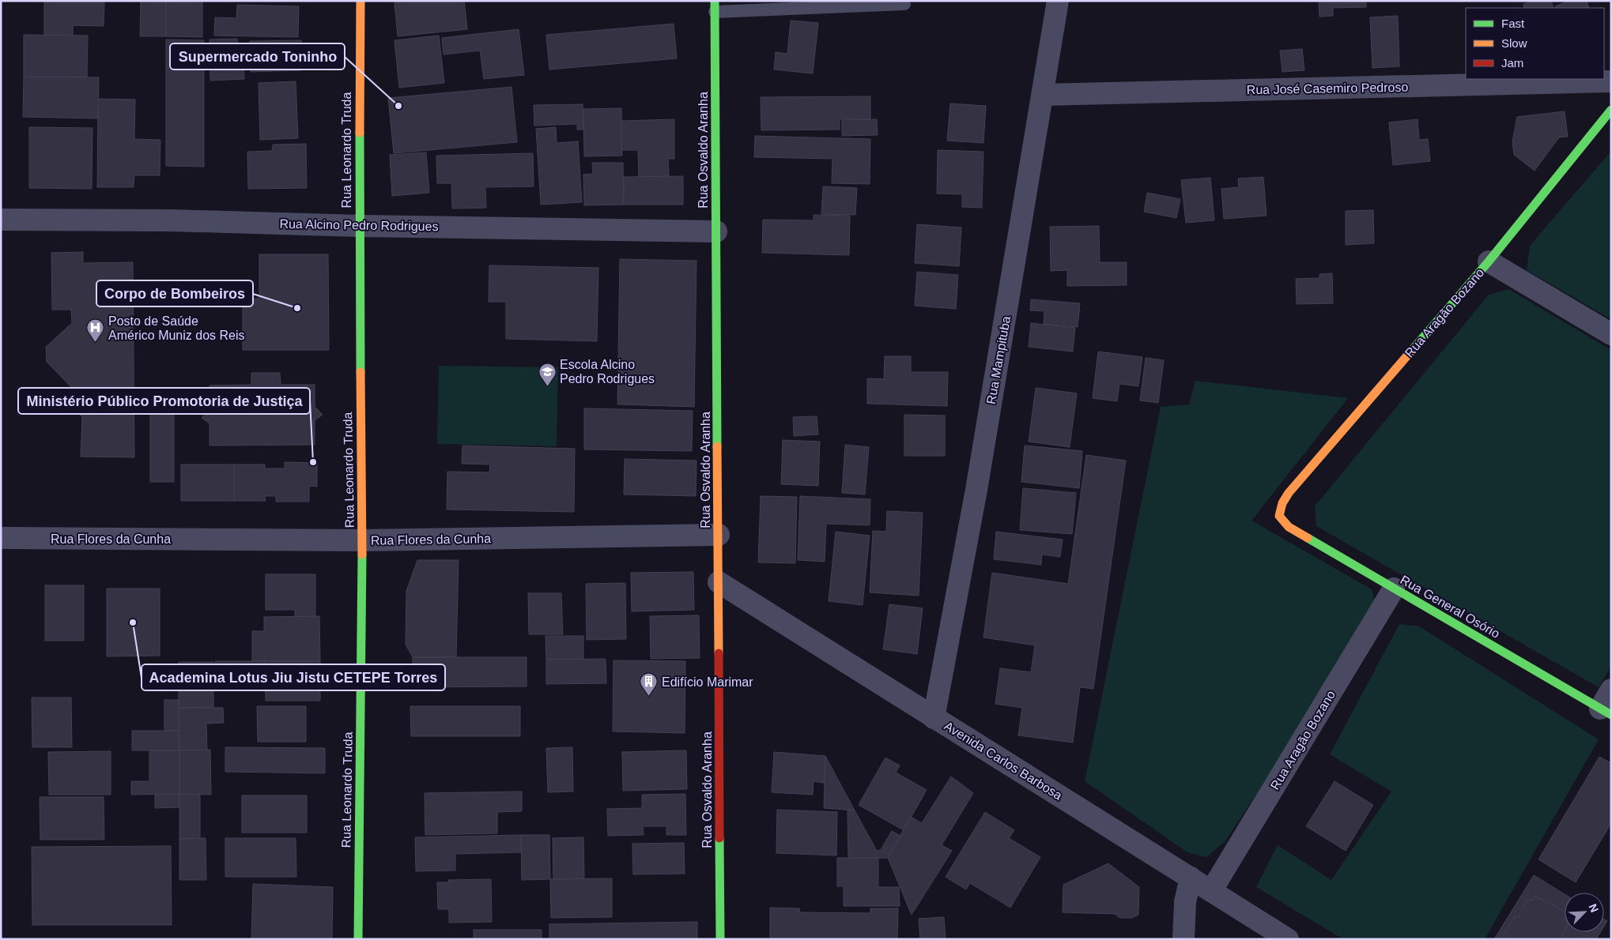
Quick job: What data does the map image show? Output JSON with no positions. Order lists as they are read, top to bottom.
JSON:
{
  "streets": {
    "street": [
      "Rua José Casemiro Pedroso",
      "Rua Leonardo Truda",
      "Rua Osvaldo Aranha",
      "Rua Alcino Pedro Rodrigues",
      "Rua Aragão Bozano",
      "Rua Mampituba",
      "Rua Flores da Cunha",
      "Rua General Osório",
      "Avenida Carlos Barbosa"
    ]
  },
  "crossings": [
    ["Rua José Casemiro Pedroso", "Rua Mampituba"],
    ["Rua Leonardo Truda", "Rua Alcino Pedro Rodrigues"],
    ["Rua Leonardo Truda", "Rua Flores da Cunha"],
    ["Rua Osvaldo Aranha", "Rua Alcino Pedro Rodrigues"],
    ["Rua Osvaldo Aranha", "Rua Flores da Cunha"],
    ["Rua Osvaldo Aranha", "Avenida Carlos Barbosa"],
    ["Rua Aragão Bozano", "Rua General Osório"],
    ["Rua Aragão Bozano", "Avenida Carlos Barbosa"],
    ["Rua Mampituba", "Avenida Carlos Barbosa"]
  ],
  "places": {
    "other": [
      "Supermercado Toninho",
      "Corpo de Bombeiros",
      "Ministério Público Promotoria de Justiça",
      "Academina Lotus Jiu Jistu CETEPE Torres"
    ],
    "hospital": ["Posto de Saúde Américo Muniz dos Reis"],
    "school or university": ["Escola Alcino Pedro Rodrigues"],
    "building": ["Edifício Marimar"]
  },
  "legend": ["Fast", "Slow", "Jam"],
  "north": "top right"
}
